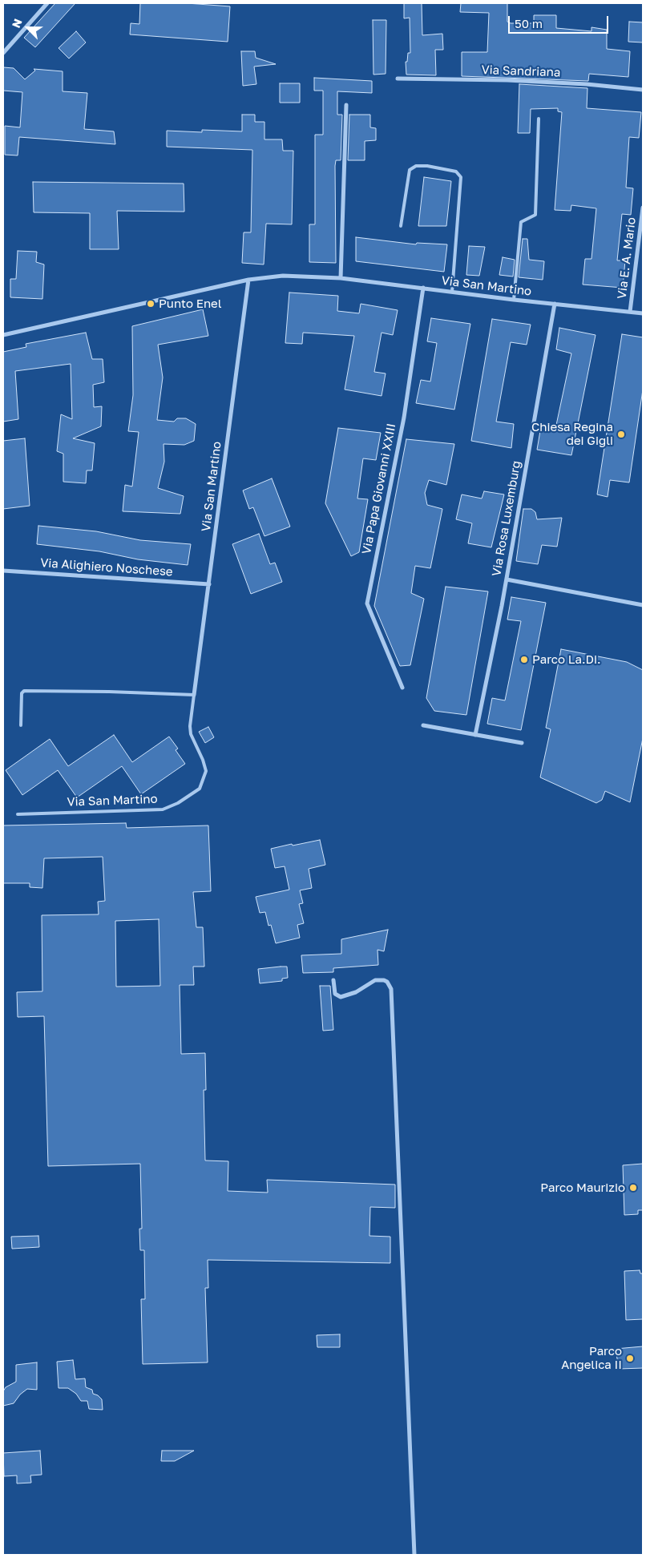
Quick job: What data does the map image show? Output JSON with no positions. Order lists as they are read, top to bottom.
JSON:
{
  "streets": {
    "street": [
      "Via Sandriana",
      "Via E. A. Mario",
      "Via San Martino",
      "Via Papa Giovanni XXIII",
      "Via Rosa Luxemburg",
      "Via Alighiero Noschese"
    ]
  },
  "crossings": [
    ["Via E. A. Mario", "Via San Martino"],
    ["Via San Martino", "Via Papa Giovanni XXIII"],
    ["Via San Martino", "Via Rosa Luxemburg"],
    ["Via San Martino", "Via Alighiero Noschese"]
  ],
  "places": [
    "Punto Enel",
    "Chiesa Regina dei Gigli",
    "Parco La.Di.",
    "Parco Maurizio",
    "Parco Angelica II"
  ],
  "scale_bar": "50 m",
  "north": "top left"
}
